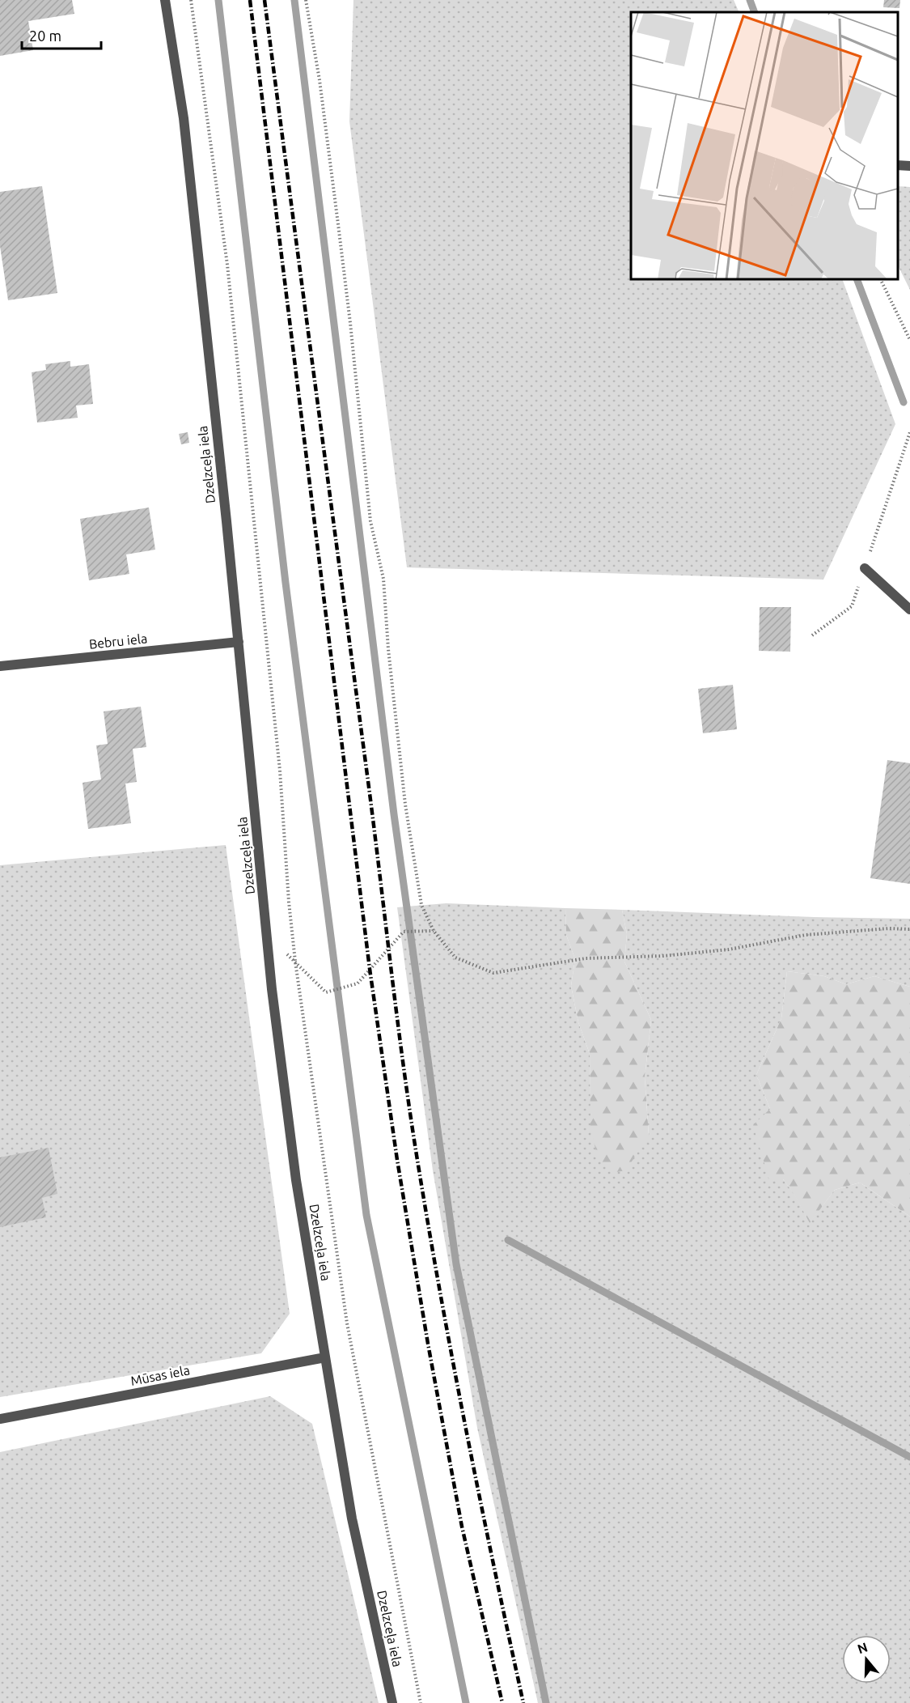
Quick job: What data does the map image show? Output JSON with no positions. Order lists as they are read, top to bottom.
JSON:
{
  "streets": {
    "street": ["Dzelzceļa iela", "Bebru iela", "Mūsas iela"]
  },
  "crossings": [
    ["Dzelzceļa iela", "Bebru iela"],
    ["Dzelzceļa iela", "Mūsas iela"]
  ],
  "scale_bar": "20 m",
  "north": "top"
}
